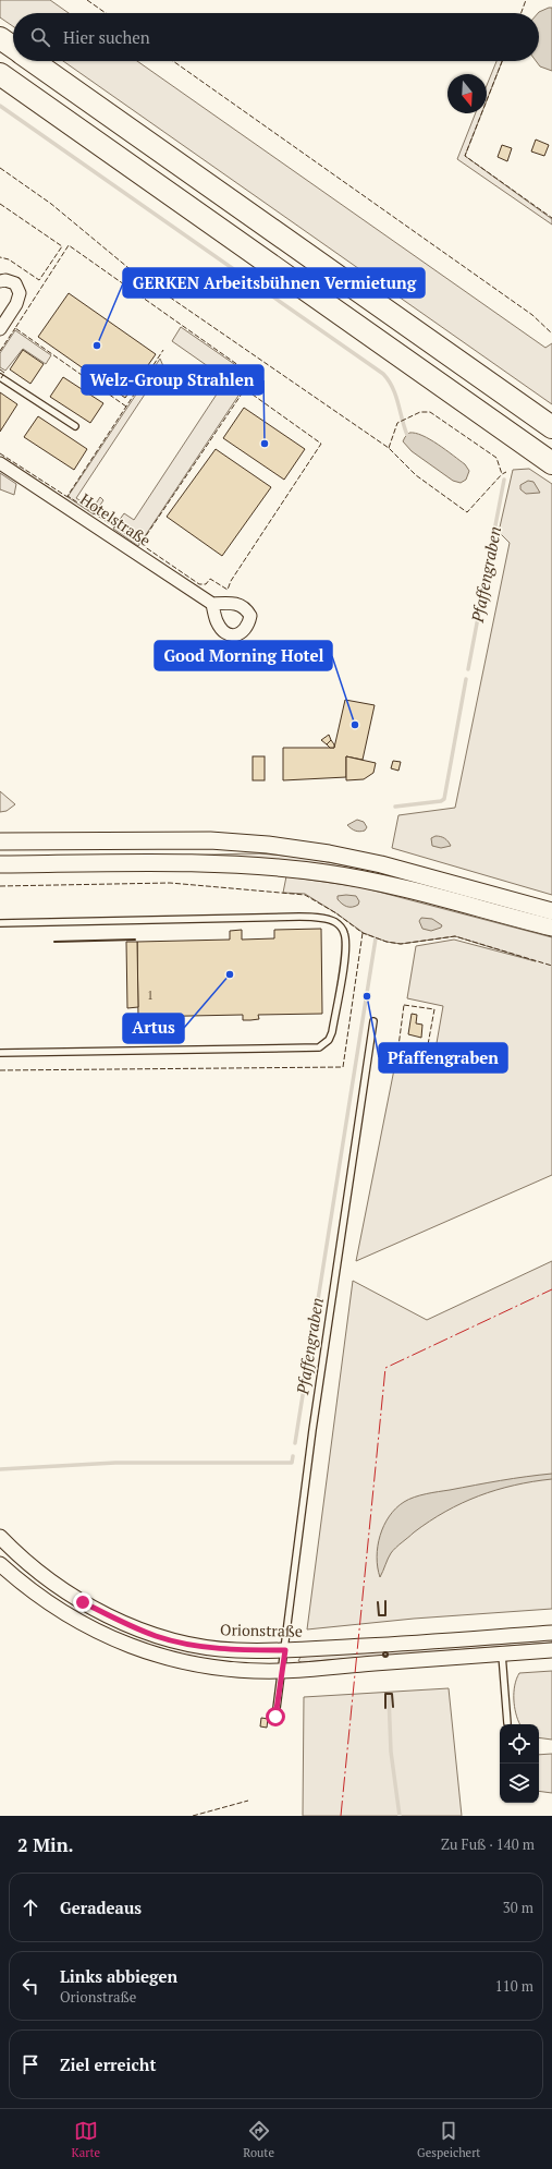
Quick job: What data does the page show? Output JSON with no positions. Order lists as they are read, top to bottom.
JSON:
{
  "streets": {
    "street": ["Hotelstraße", "Orionstraße"]
  },
  "water": ["Pfaffengraben"],
  "places": [
    "GERKEN Arbeitsbühnen Vermietung",
    "Welz-Group Strahlen",
    "Good Morning Hotel",
    "Artus",
    "Pfaffengraben"
  ],
  "house_numbers": ["1"],
  "north": "bottom",
  "page": {
    "search": "Hier suchen",
    "heading": ["2 Min.", "Zu Fuß · 140 m"],
    "list": [
      ["Geradeaus", "30 m"],
      ["Links abbiegen", "Orionstraße", "110 m"],
      "Ziel erreicht"
    ],
    "nav": ["Karte", "Route", "Gespeichert"]
  }
}
